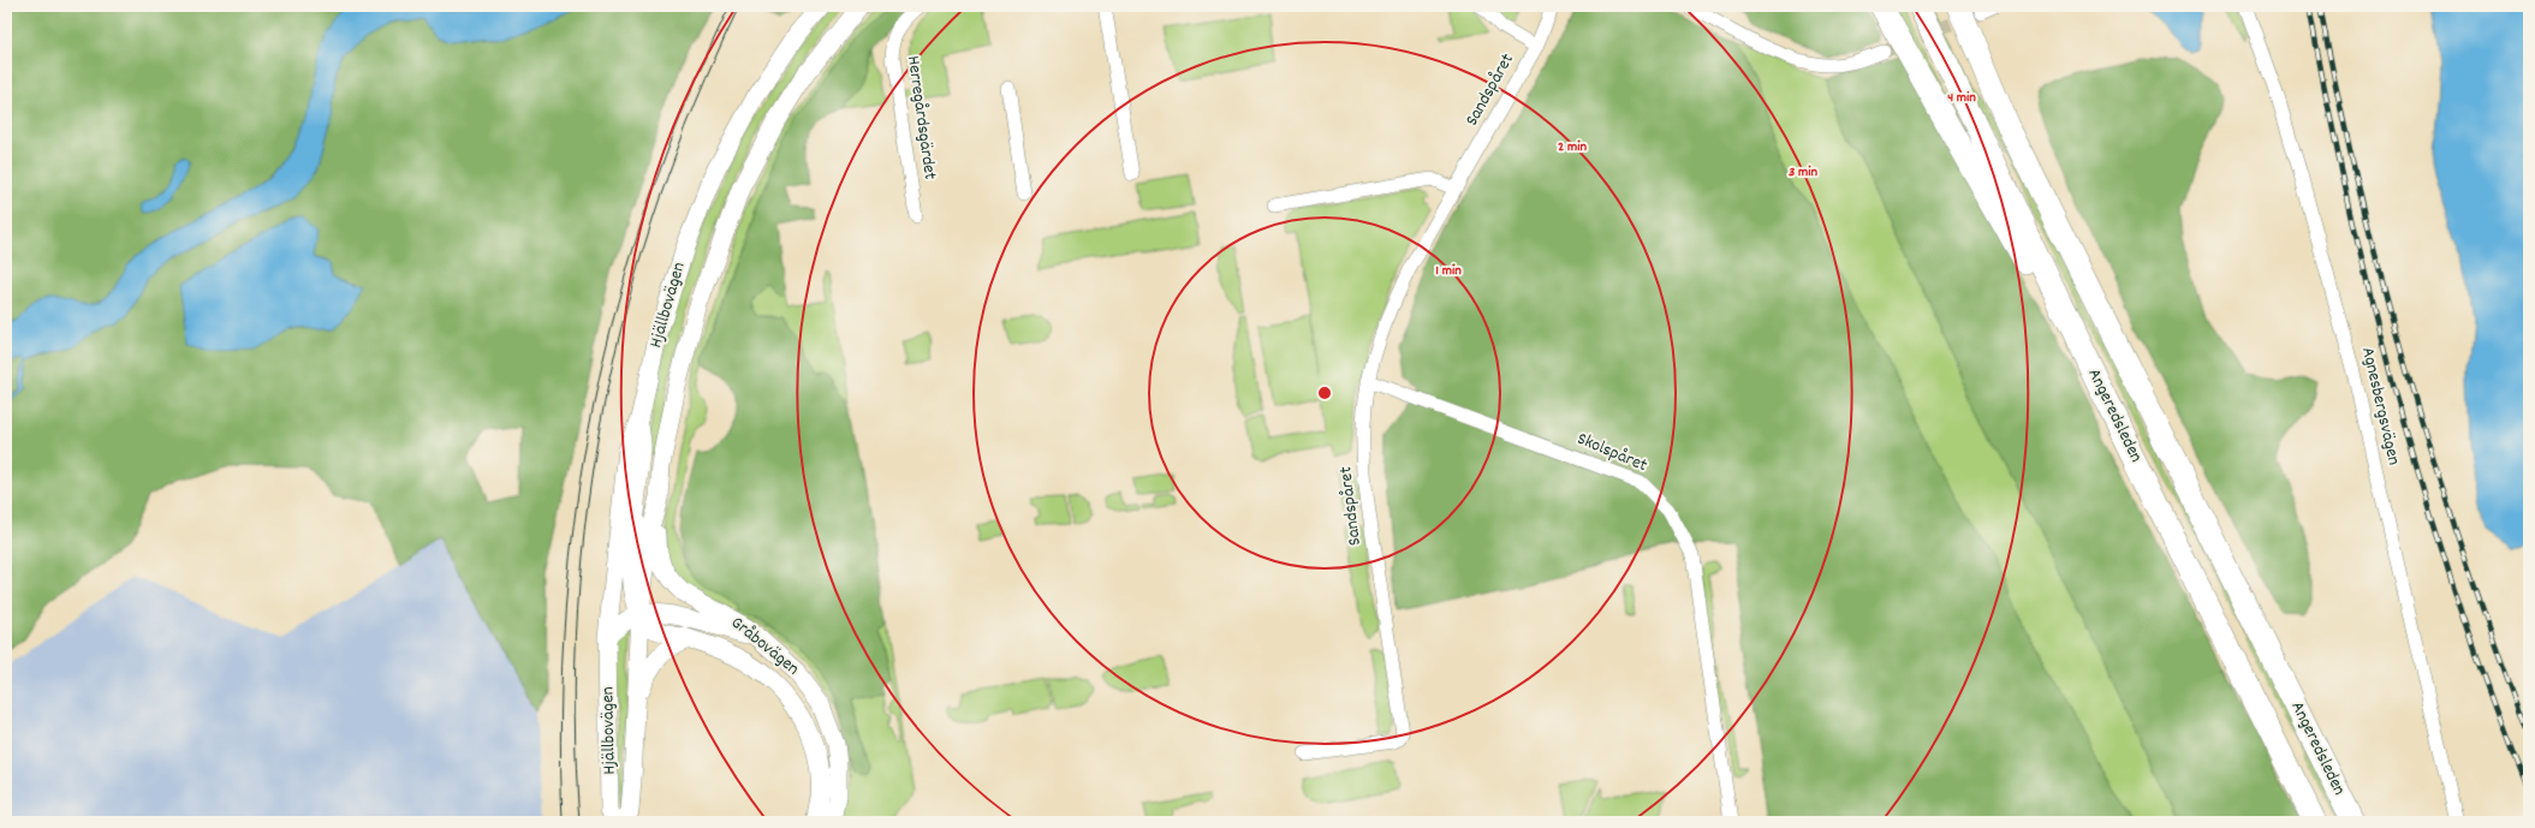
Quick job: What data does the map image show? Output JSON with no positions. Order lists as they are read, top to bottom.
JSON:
{
  "streets": {
    "highway": ["Angeredsleden"],
    "main road": ["Hjällbovägen", "Gråbovägen"],
    "street": [
      "Sandspåret",
      "Herregårdsgärdet",
      "Agnesbergsvägen",
      "Skolspåret"
    ]
  },
  "crossings": [
    ["Sandspåret", "Skolspåret"],
    ["Hjällbovägen", "Gråbovägen"]
  ],
  "rings": [
    "4 min",
    "2 min",
    "3 min",
    "1 min"
  ]
}
